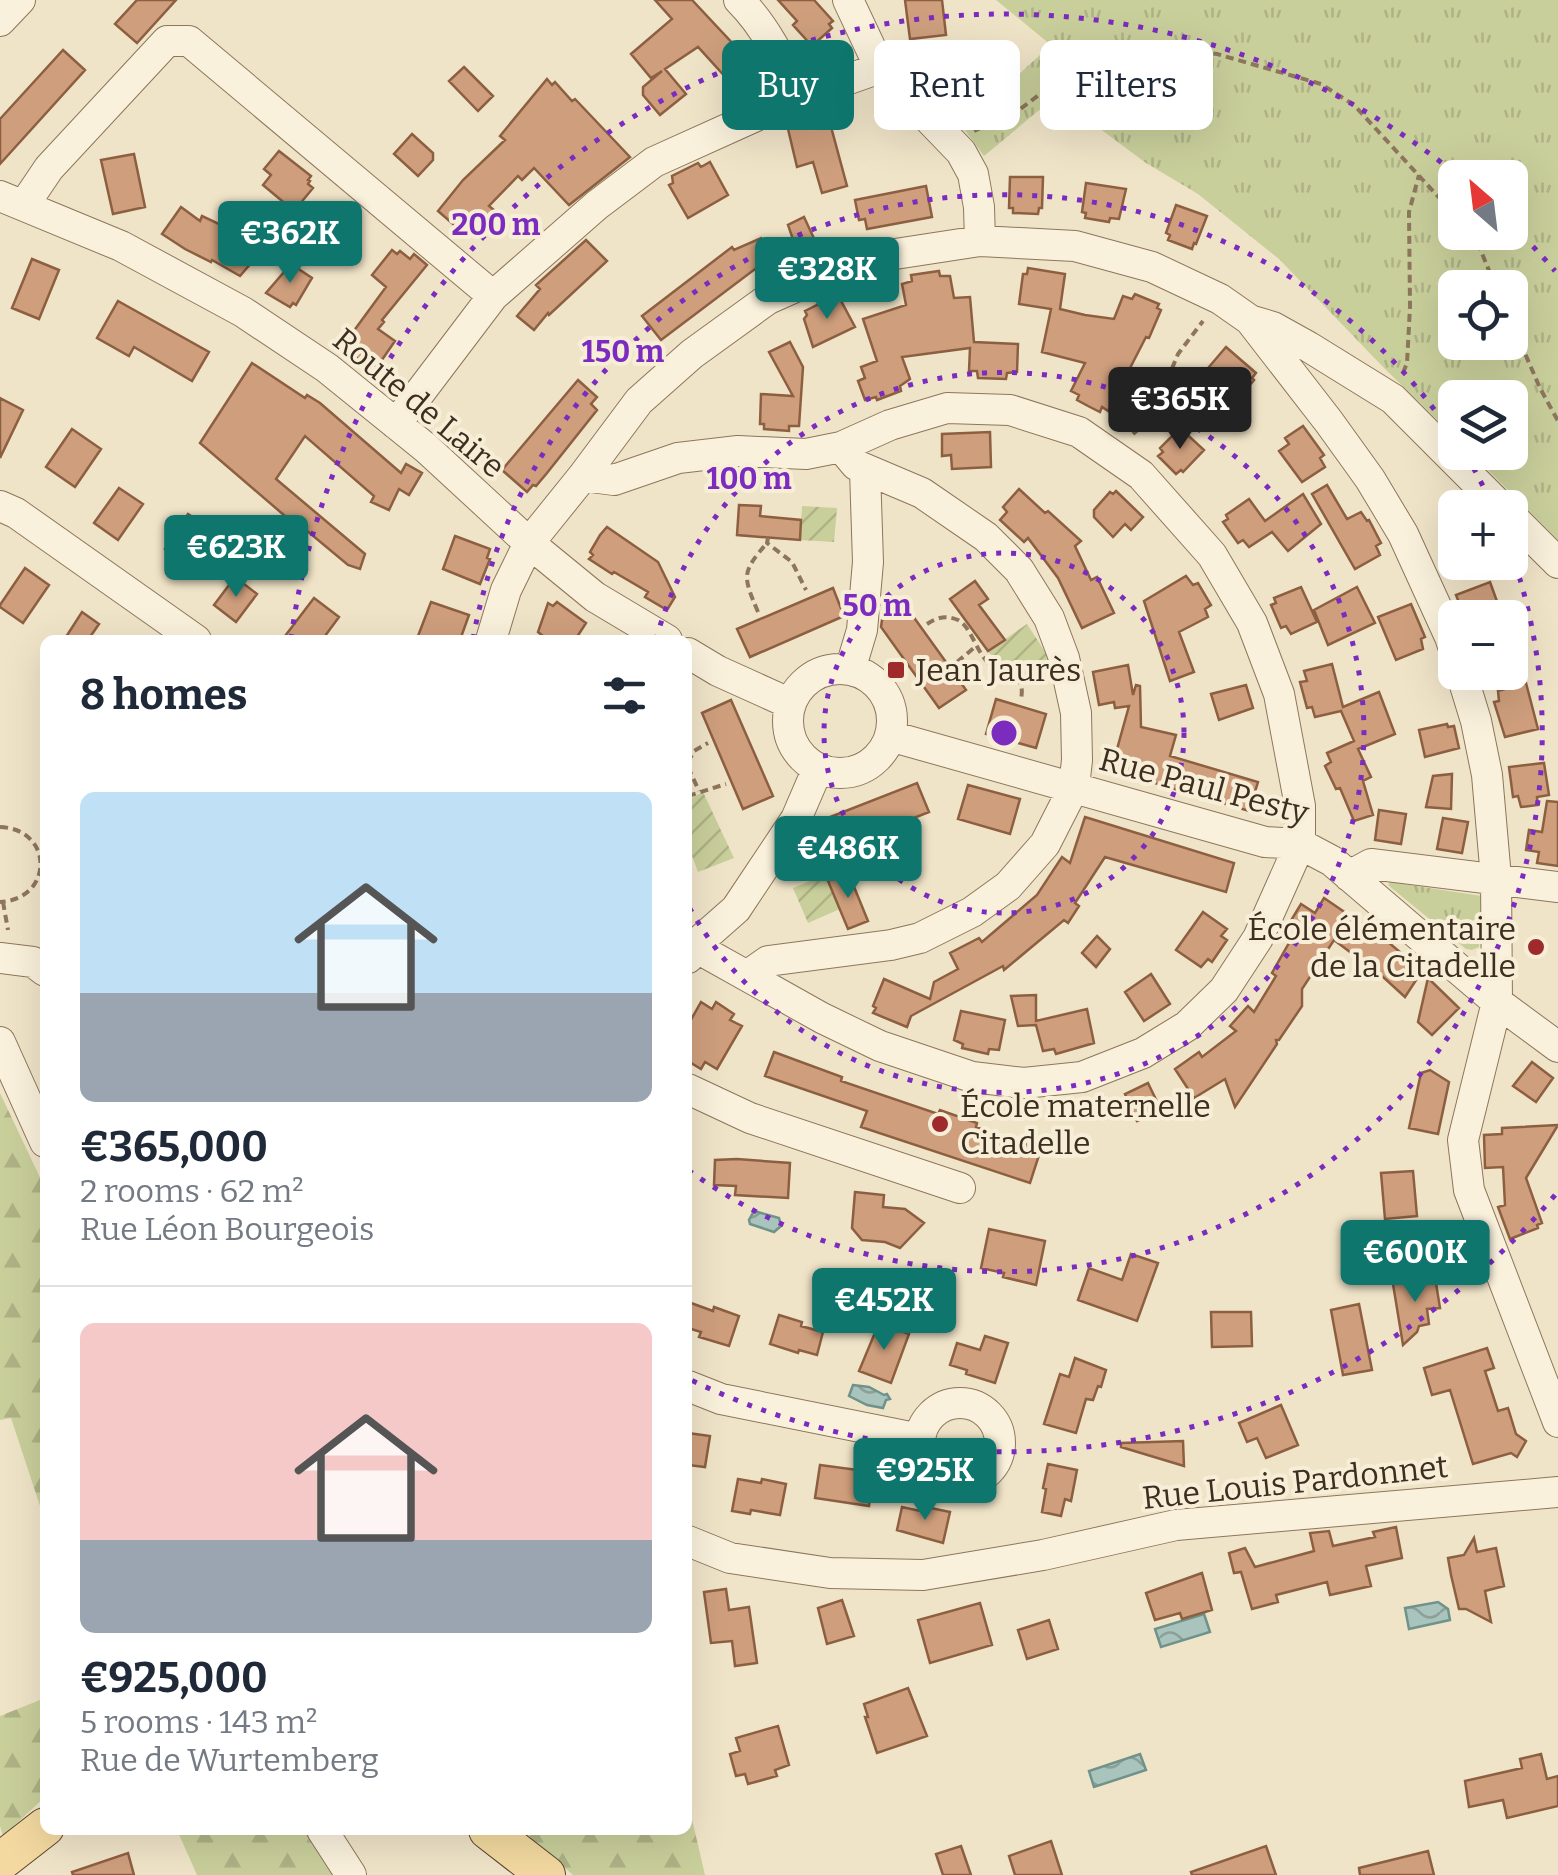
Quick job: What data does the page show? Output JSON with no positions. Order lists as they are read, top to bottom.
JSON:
{
  "streets": {
    "street": ["Route de Laire", "Rue Paul Pesty", "Rue Louis Pardonnet"]
  },
  "places": {
    "transit": ["Jean Jaurès"],
    "other": ["École élémentaire de la Citadelle", "École maternelle Citadelle"]
  },
  "north": "top left",
  "page": {
    "chip": ["Buy", "Rent", "Filters"],
    "map_buttons": ["+", "−"],
    "price": [
      "€362K",
      "€328K",
      "€365K",
      "€623K",
      "€486K",
      "€600K",
      "€452K",
      "€925K"
    ],
    "heading": "8 homes",
    "list": [
      {
        "name": "€365,000",
        "note": "2 rooms · 62 m² · Rue Léon Bourgeois"
      },
      {
        "name": "€925,000",
        "note": "5 rooms · 143 m² · Rue de Wurtemberg"
      }
    ]
  },
  "rings": [
    "200 m",
    "150 m",
    "100 m",
    "50 m"
  ]
}
